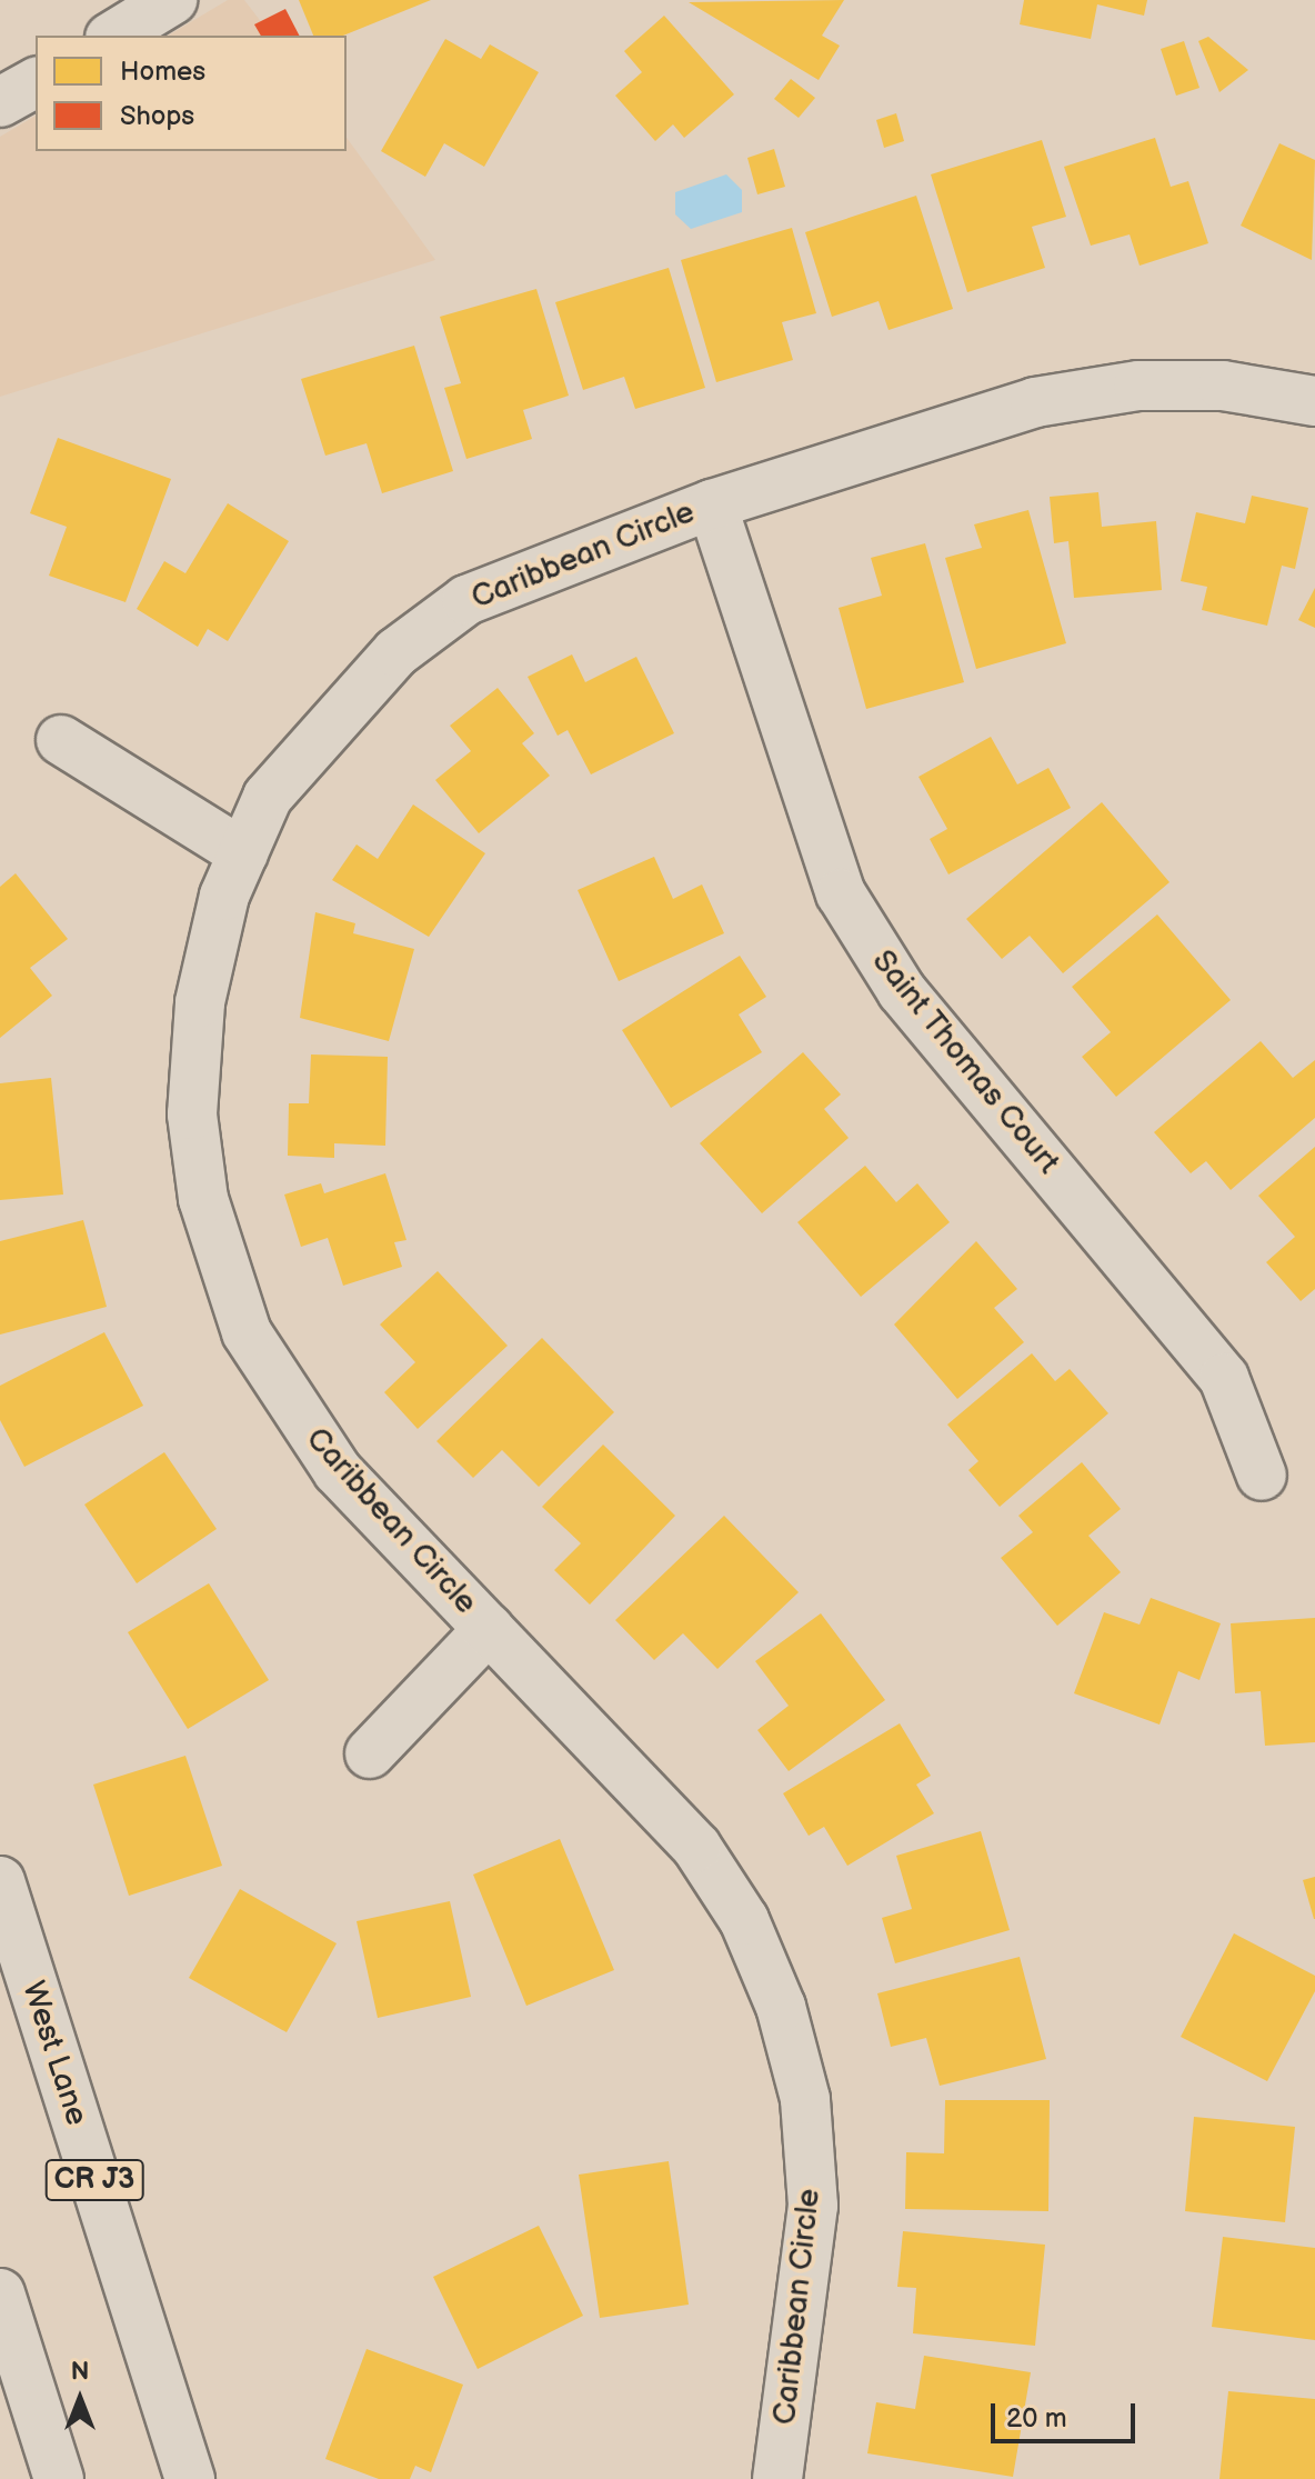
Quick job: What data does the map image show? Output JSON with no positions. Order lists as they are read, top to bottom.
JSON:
{
  "streets": {
    "street": [
      "Caribbean Circle",
      "Saint Thomas Court",
      "West Lane",
      "CR J3"
    ]
  },
  "crossings": [
    ["Caribbean Circle", "Saint Thomas Court"]
  ],
  "legend": ["Homes", "Shops"],
  "scale_bar": "20 m",
  "north": "top"
}
